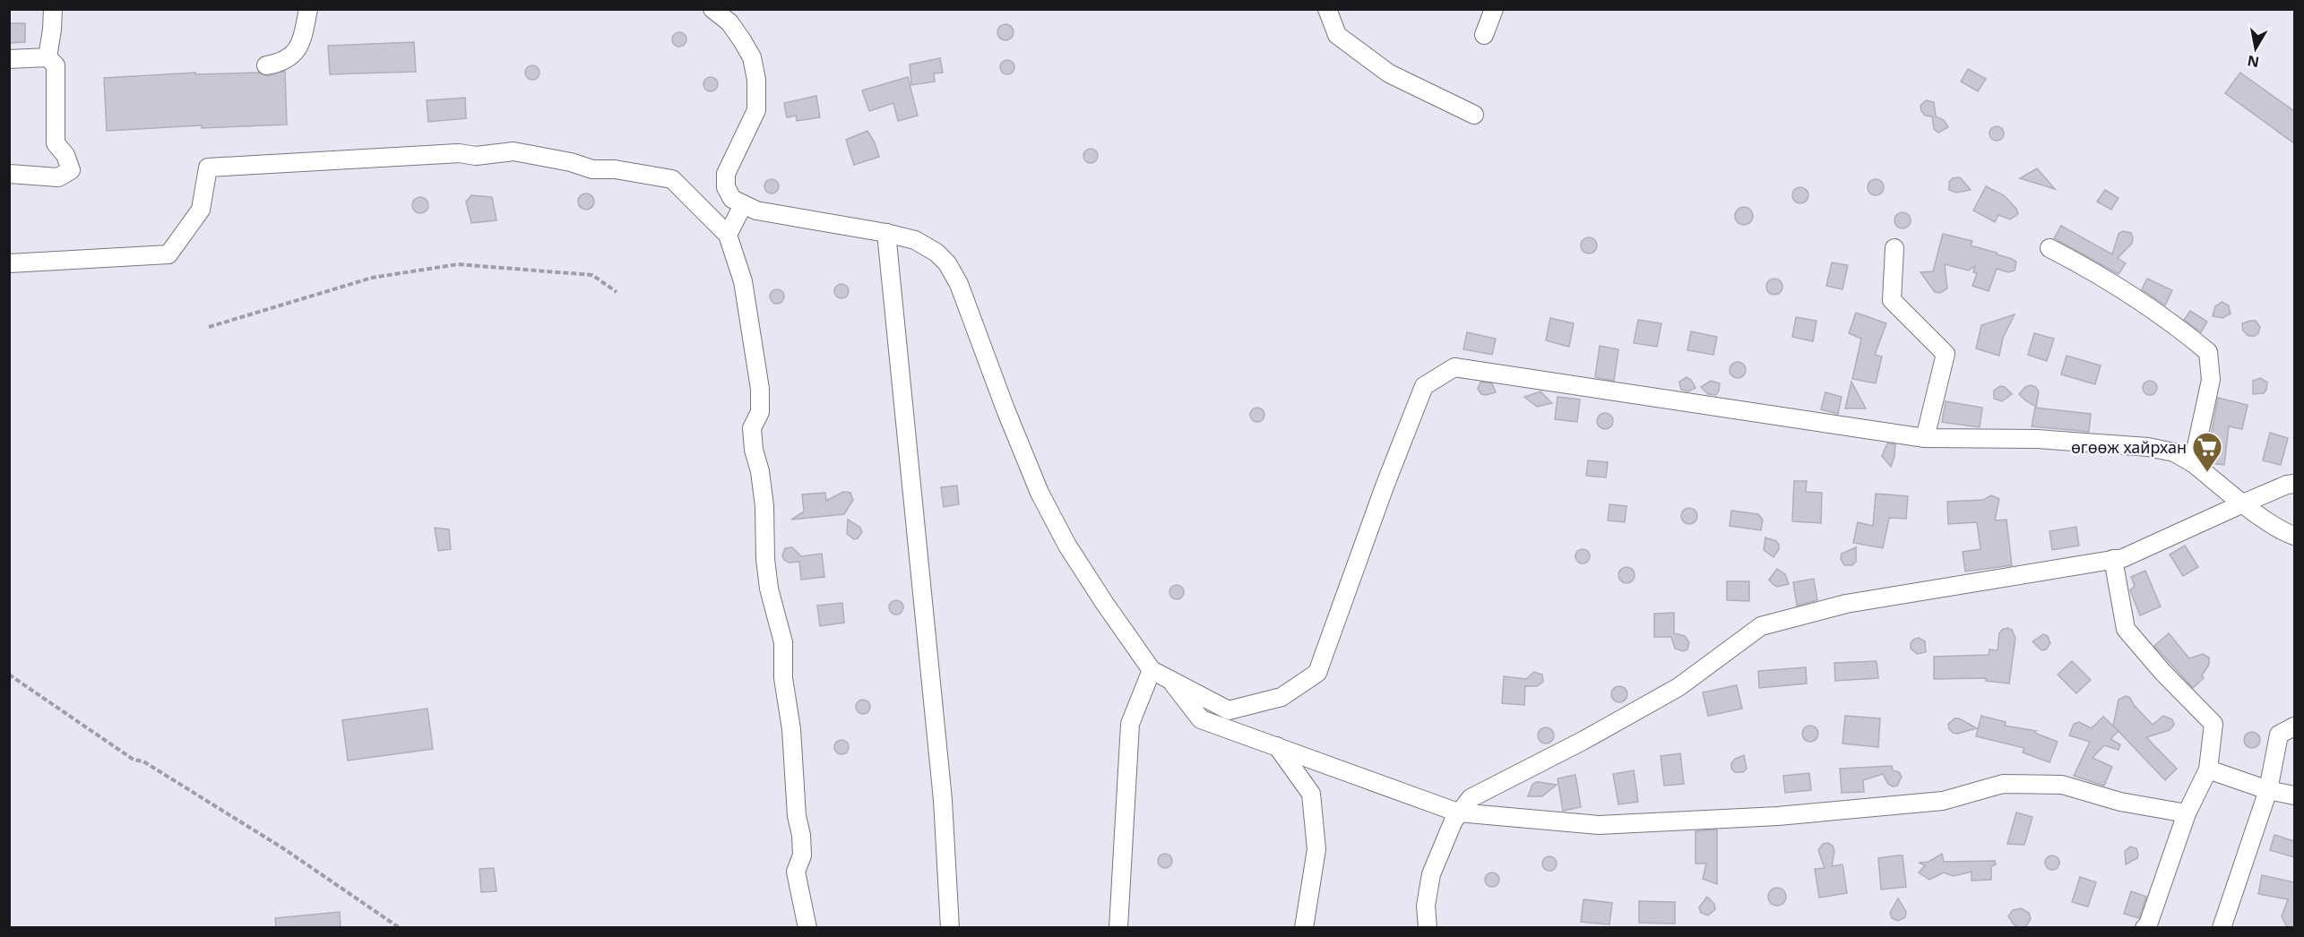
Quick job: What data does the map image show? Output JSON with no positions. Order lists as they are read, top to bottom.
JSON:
{
  "places": {
    "supermarket": ["өгөөж хайрхан"]
  },
  "north": "bottom"
}
